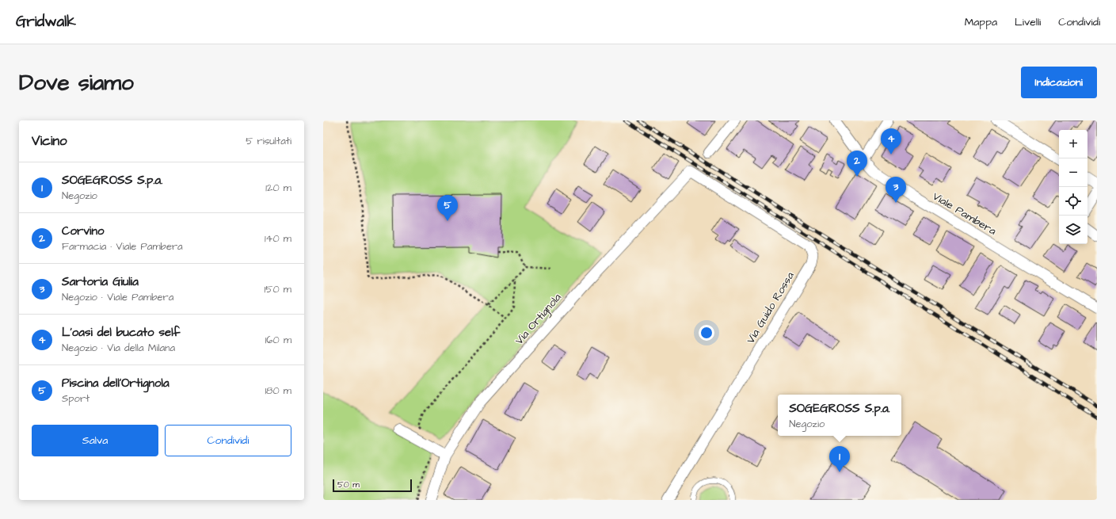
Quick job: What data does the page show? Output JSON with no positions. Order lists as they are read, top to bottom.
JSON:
{
  "streets": {
    "street": ["Viale Pambera", "Via Guido Rossa", "Via Ortignola"]
  },
  "crossings": [
    ["Via Guido Rossa", "Via Ortignola"]
  ],
  "scale_bar": "50 m",
  "page": {
    "header": "Gridwalk",
    "nav": ["Mappa", "Livelli", "Condividi"],
    "buttons": [
      "Indicazioni",
      ["Salva", "Condividi"]
    ],
    "title": "Dove siamo",
    "heading": ["Vicino", "5 risultati"],
    "pins": [
      "4",
      "2",
      "3",
      "5",
      "1"
    ],
    "map_buttons": ["+", "−"],
    "list": [
      {
        "mark": "1",
        "name": "SOGEGROSS S.p.a.",
        "note": "Negozio",
        "value": "120 m"
      },
      {
        "mark": "2",
        "name": "Corvino",
        "note": "Farmacia · Viale Pambera",
        "value": "140 m"
      },
      {
        "mark": "3",
        "name": "Sartoria Giulia",
        "note": "Negozio · Viale Pambera",
        "value": "150 m"
      },
      {
        "mark": "4",
        "name": "L'oasi del bucato self",
        "note": "Negozio · Via della Milana",
        "value": "160 m"
      },
      {
        "mark": "5",
        "name": "Piscina dell'Ortignola",
        "note": "Sport",
        "value": "180 m"
      }
    ],
    "popup": ["SOGEGROSS S.p.a.", "Negozio"],
    "scale": "50 m"
  }
}
